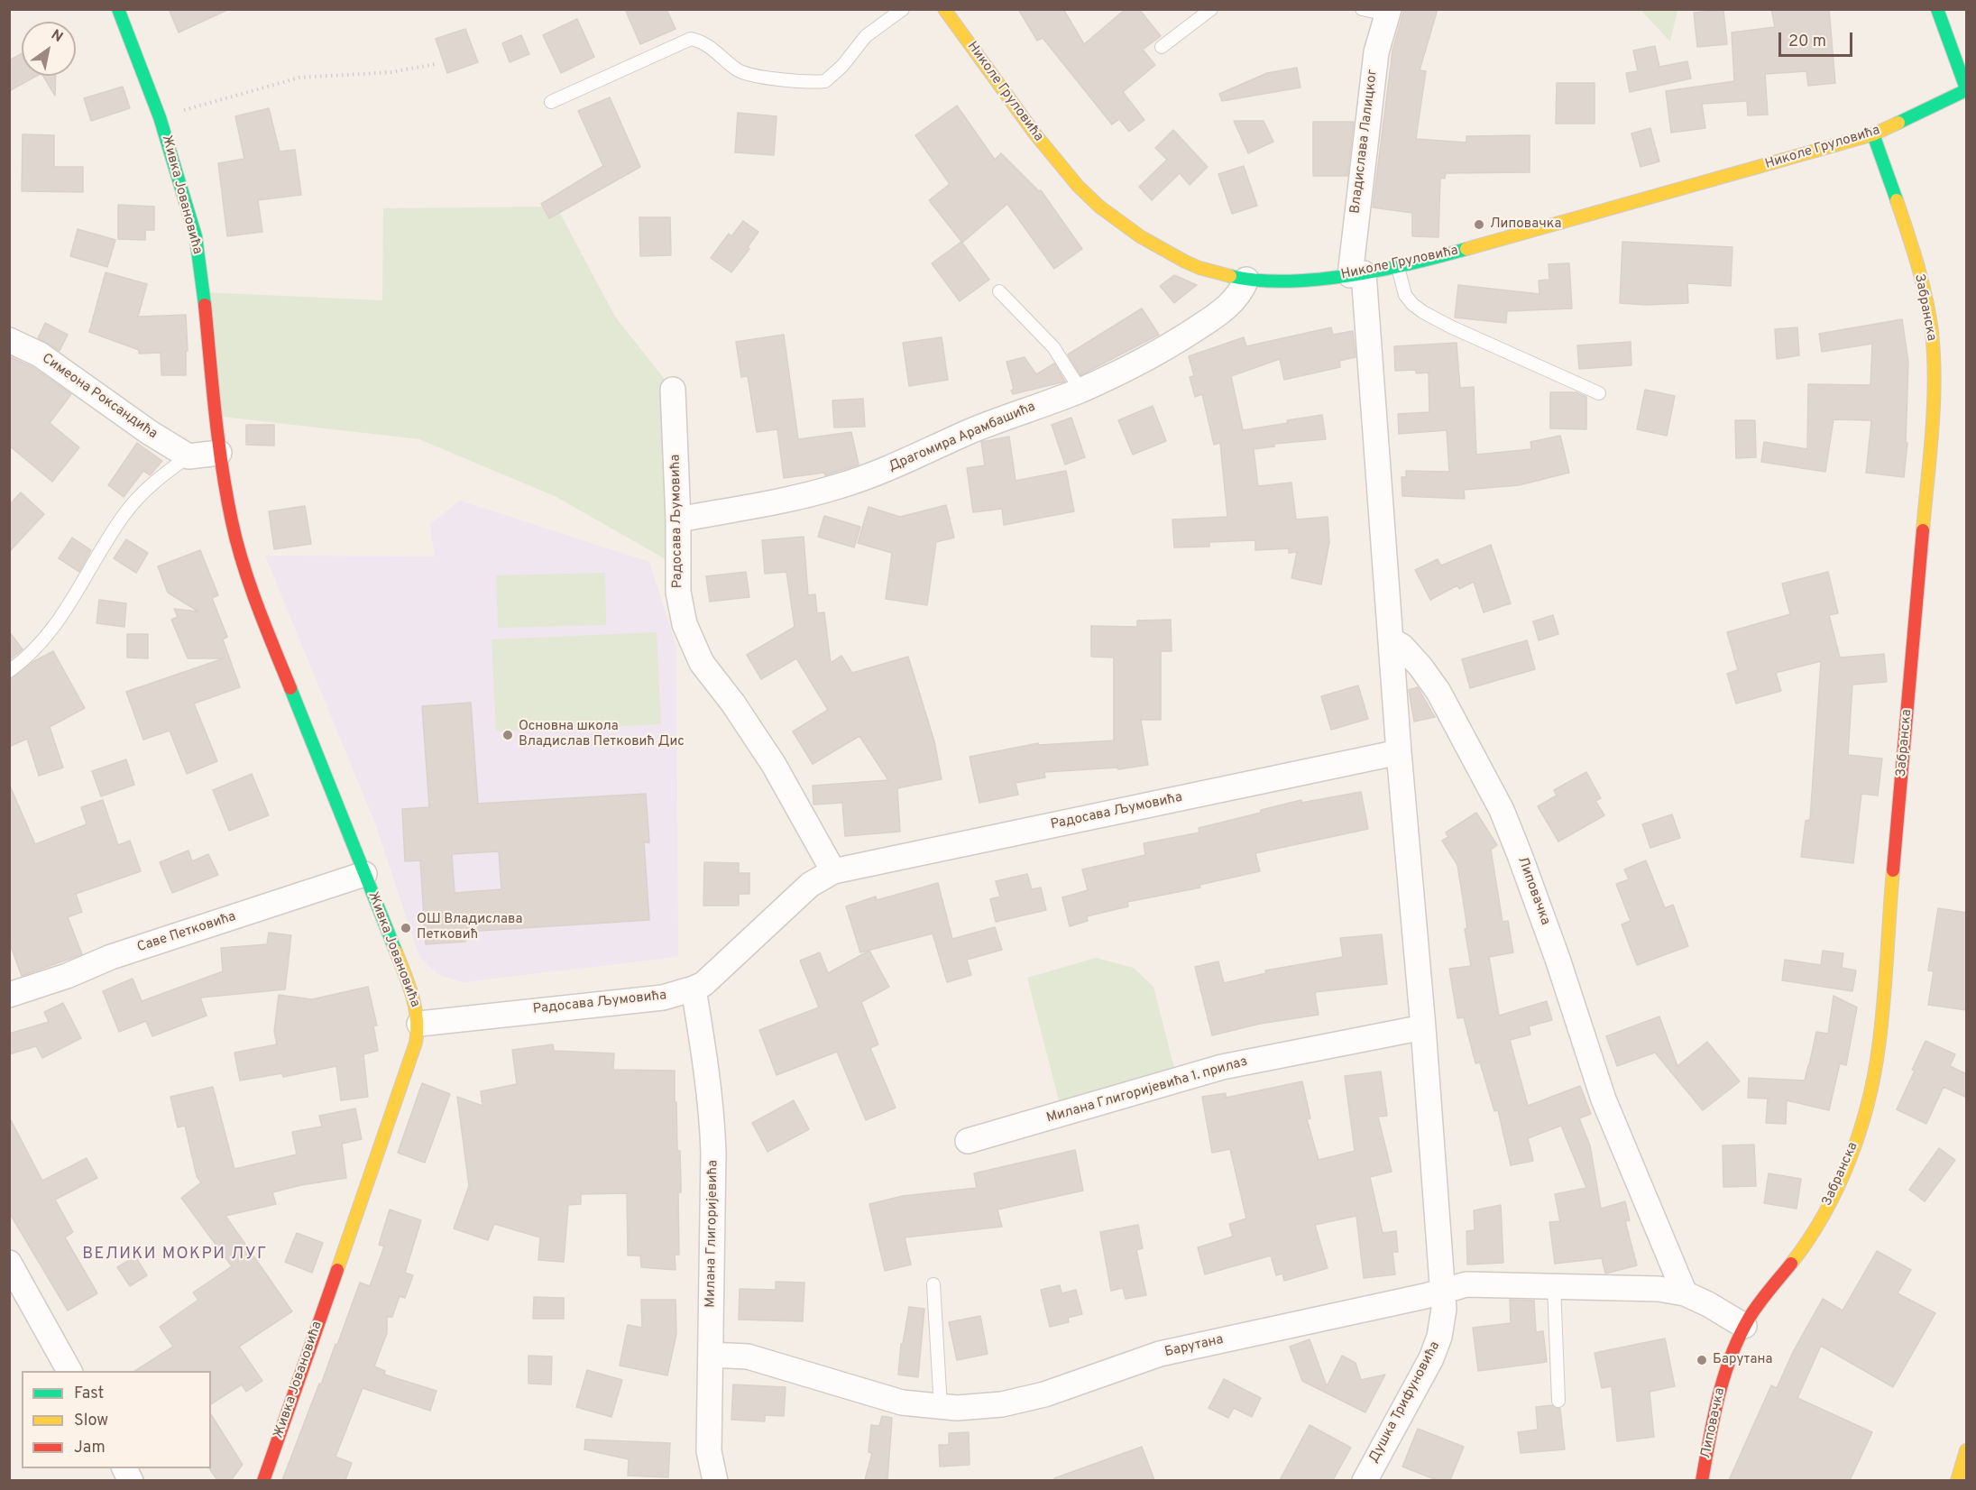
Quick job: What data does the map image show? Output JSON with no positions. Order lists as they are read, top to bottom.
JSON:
{
  "streets": {
    "main road": [
      "Николе Груловића",
      "Живка Јовановића",
      "Забранска",
      "Липовачка"
    ],
    "street": [
      "Владислава Лалицког",
      "Симеона Роксандића",
      "Драгомира Арамбашића",
      "Радосава Љумовића",
      "Саве Петковића",
      "Милана Глигоријевића 1. прилаз",
      "Милана Глигоријевића",
      "Барутана",
      "Душка Трифуновића"
    ]
  },
  "crossings": [
    ["Николе Груловића", "Владислава Лалицког"],
    ["Николе Груловића", "Забранска"],
    ["Николе Груловића", "Драгомира Арамбашића"],
    ["Живка Јовановића", "Радосава Љумовића"],
    ["Живка Јовановића", "Саве Петковића"],
    ["Забранска", "Липовачка"],
    ["Драгомира Арамбашића", "Радосава Љумовића"],
    ["Радосава Љумовића", "Милана Глигоријевића"],
    ["Радосава Љумовића", "Душка Трифуновића"],
    ["Липовачка", "Барутана"],
    ["Липовачка", "Душка Трифуновића"],
    ["Милана Глигоријевића 1. прилаз", "Душка Трифуновића"],
    ["Милана Глигоријевића", "Барутана"],
    ["Барутана", "Душка Трифуновића"]
  ],
  "districts": ["ВЕЛИКИ МОКРИ ЛУГ"],
  "places": [
    "Липовачка",
    "Основна школа Владислав Петковић Дис",
    "ОШ Владислава Петковић",
    "Барутана"
  ],
  "legend": ["Fast", "Slow", "Jam"],
  "scale_bar": "20 m",
  "north": "top right"
}
